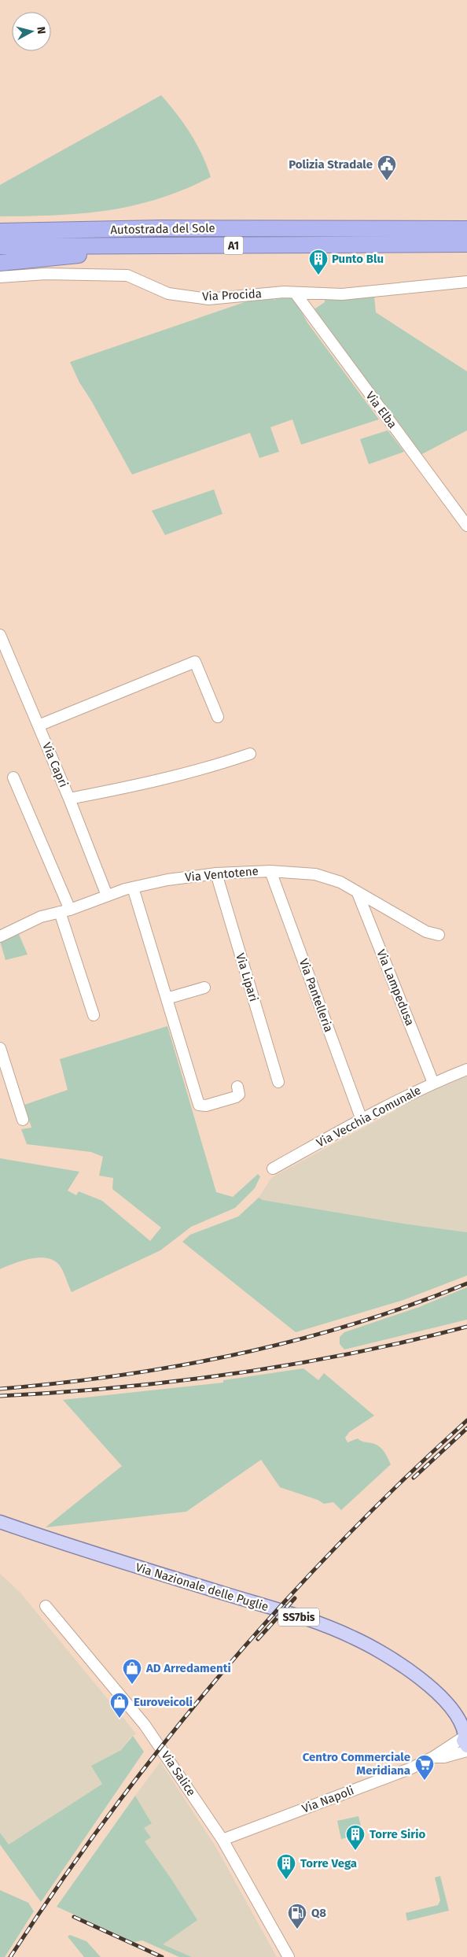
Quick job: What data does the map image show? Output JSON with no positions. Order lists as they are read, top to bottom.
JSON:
{
  "streets": {
    "highway": ["Autostrada del Sole", "A1"],
    "main road": ["Via Nazionale delle Puglie", "SS7bis"],
    "street": [
      "Via Procida",
      "Via Elba",
      "Via Capri",
      "Via Ventotene",
      "Via Lipari",
      "Via Lampedusa",
      "Via Pantelleria",
      "Via Vecchia Comunale",
      "Via Salice",
      "Via Napoli"
    ]
  },
  "crossings": [
    ["Via Procida", "Via Elba"],
    ["Via Capri", "Via Ventotene"],
    ["Via Ventotene", "Via Lipari"],
    ["Via Ventotene", "Via Lampedusa"],
    ["Via Ventotene", "Via Pantelleria"],
    ["Via Lampedusa", "Via Vecchia Comunale"],
    ["Via Pantelleria", "Via Vecchia Comunale"],
    ["Via Nazionale delle Puglie", "Via Napoli"],
    ["Via Salice", "Via Napoli"]
  ],
  "places": {
    "public building": ["Polizia Stradale"],
    "building": ["Punto Blu", "Torre Sirio", "Torre Vega"],
    "shop": ["AD Arredamenti", "Euroveicoli"],
    "supermarket": ["Centro Commerciale Meridiana"],
    "fuel station": ["Q8"]
  },
  "north": "right"
}
